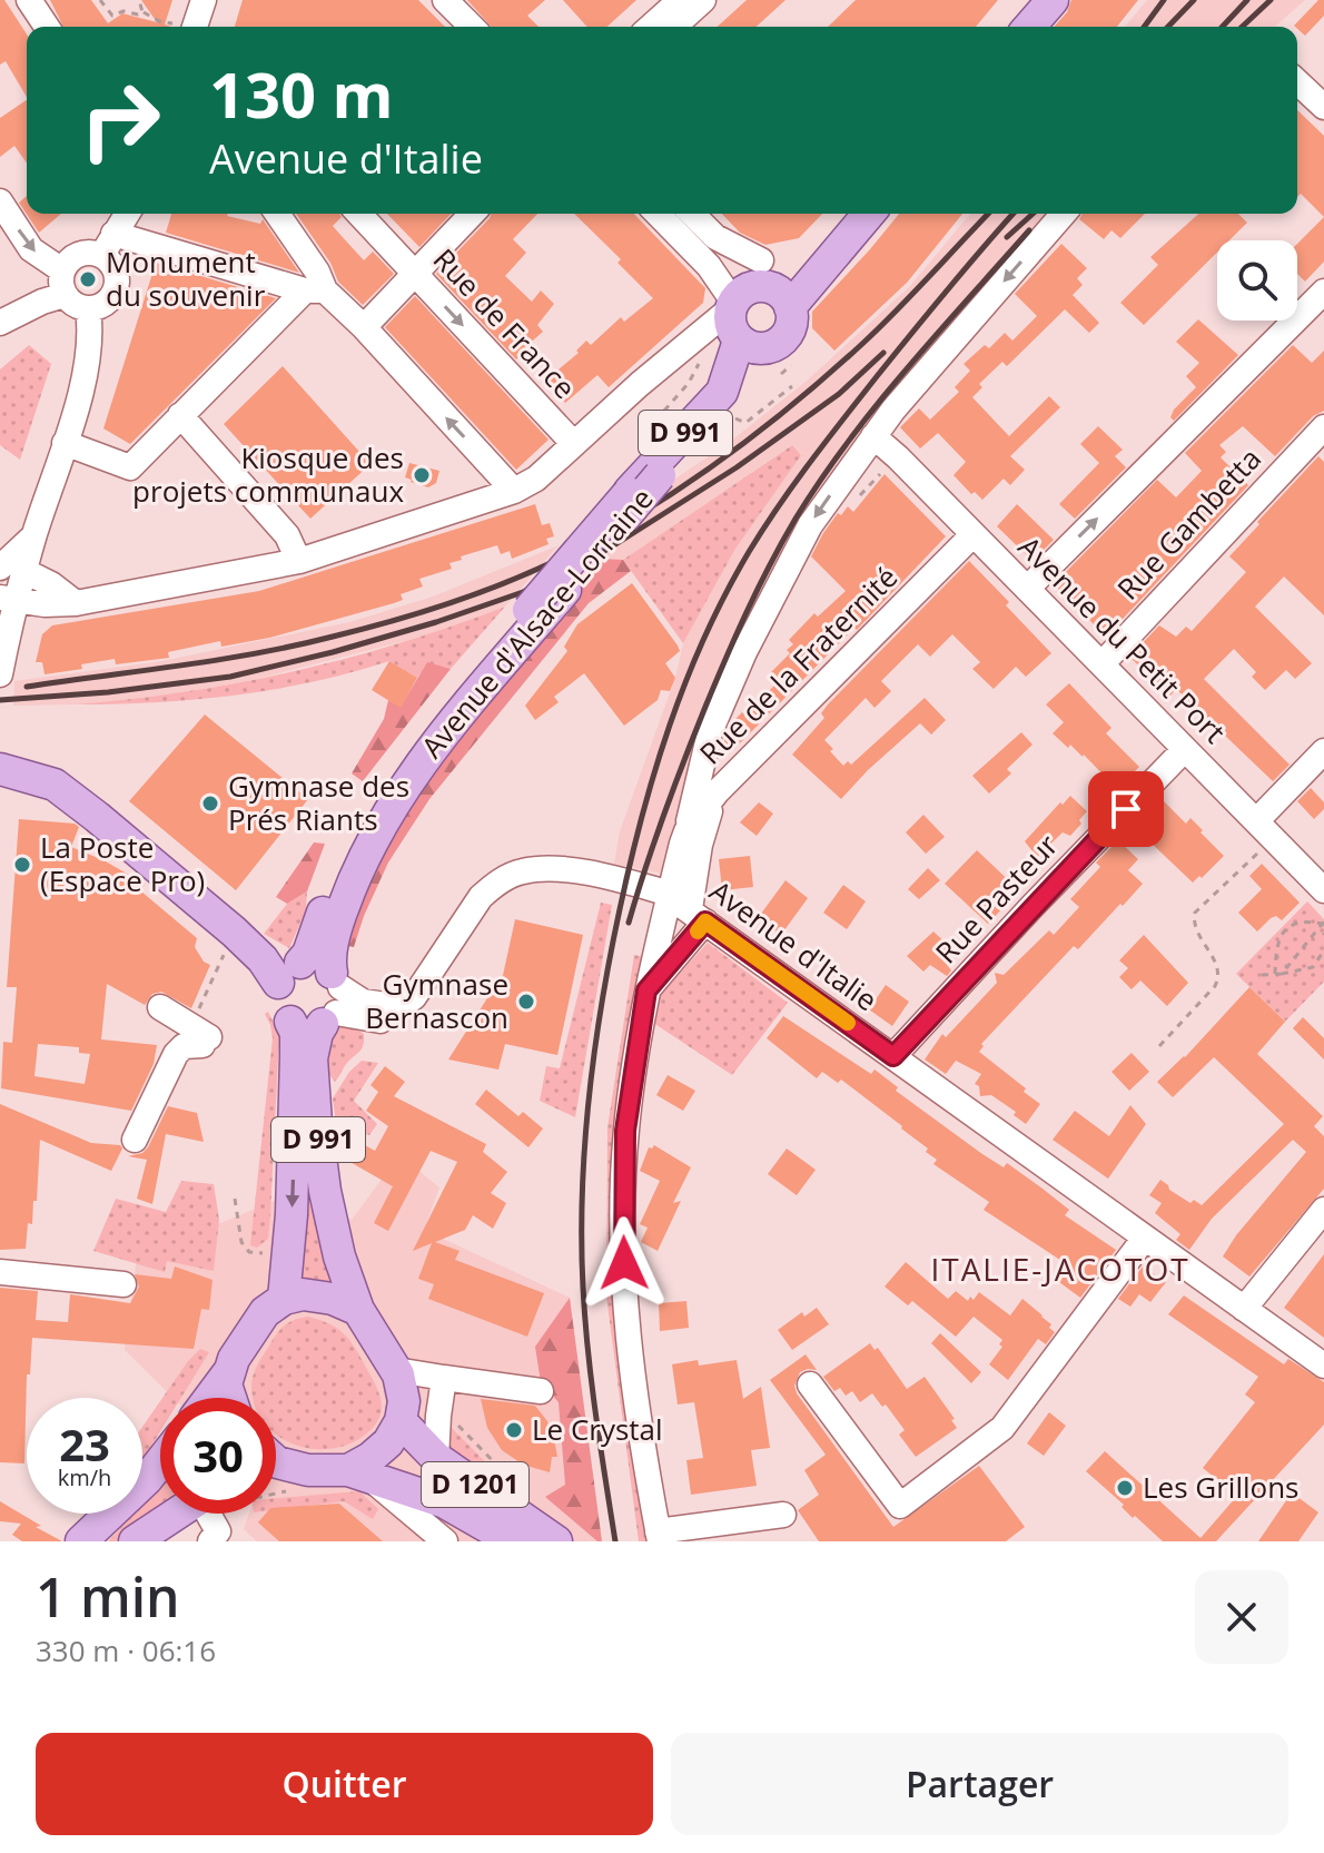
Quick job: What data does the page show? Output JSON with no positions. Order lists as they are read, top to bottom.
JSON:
{
  "streets": {
    "main road": ["D 991", "Avenue d'Alsace-Lorraine", "D 1201"],
    "street": [
      "Rue de France",
      "Rue Gambetta",
      "Avenue du Petit Port",
      "Rue de la Fraternité",
      "Rue Pasteur",
      "Avenue d'Italie"
    ]
  },
  "crossings": [
    ["D 991", "Avenue d'Alsace-Lorraine"],
    ["Rue Gambetta", "Avenue du Petit Port"],
    ["Avenue d'Alsace-Lorraine", "Avenue d'Italie"],
    ["Avenue du Petit Port", "Rue de la Fraternité"],
    ["Avenue du Petit Port", "Rue Pasteur"],
    ["Rue de la Fraternité", "Avenue d'Italie"],
    ["Rue Pasteur", "Avenue d'Italie"]
  ],
  "districts": ["ITALIE-JACOTOT"],
  "places": [
    "Monument du souvenir",
    "Kiosque des projets communaux",
    "Gymnase des Prés Riants",
    "La Poste (Espace Pro)",
    "Gymnase Bernascon",
    "Le Crystal",
    "Les Grillons"
  ],
  "page": {
    "turn": ["130 m", "Avenue d'Italie"],
    "speed": "23 km/h",
    "limit": "30",
    "heading": ["1 min", "330 m · 06:16"],
    "buttons": ["Quitter", "Partager"]
  }
}
